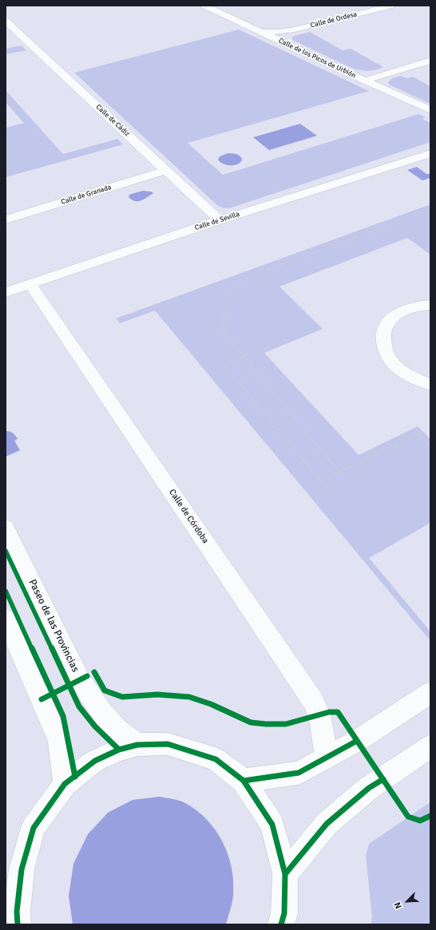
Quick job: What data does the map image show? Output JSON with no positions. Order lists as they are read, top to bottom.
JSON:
{
  "streets": {
    "street": [
      "Calle de Ordesa",
      "Calle de los Picos de Urbión",
      "Calle de Cádiz",
      "Calle de Granada",
      "Calle de Sevilla",
      "Calle de Córdoba",
      "Paseo de las Provincias"
    ]
  },
  "crossings": [
    ["Calle de Ordesa", "Calle de los Picos de Urbión"],
    ["Calle de Cádiz", "Calle de Granada"],
    ["Calle de Cádiz", "Calle de Sevilla"],
    ["Calle de Sevilla", "Calle de Córdoba"]
  ],
  "north": "bottom left"
}
